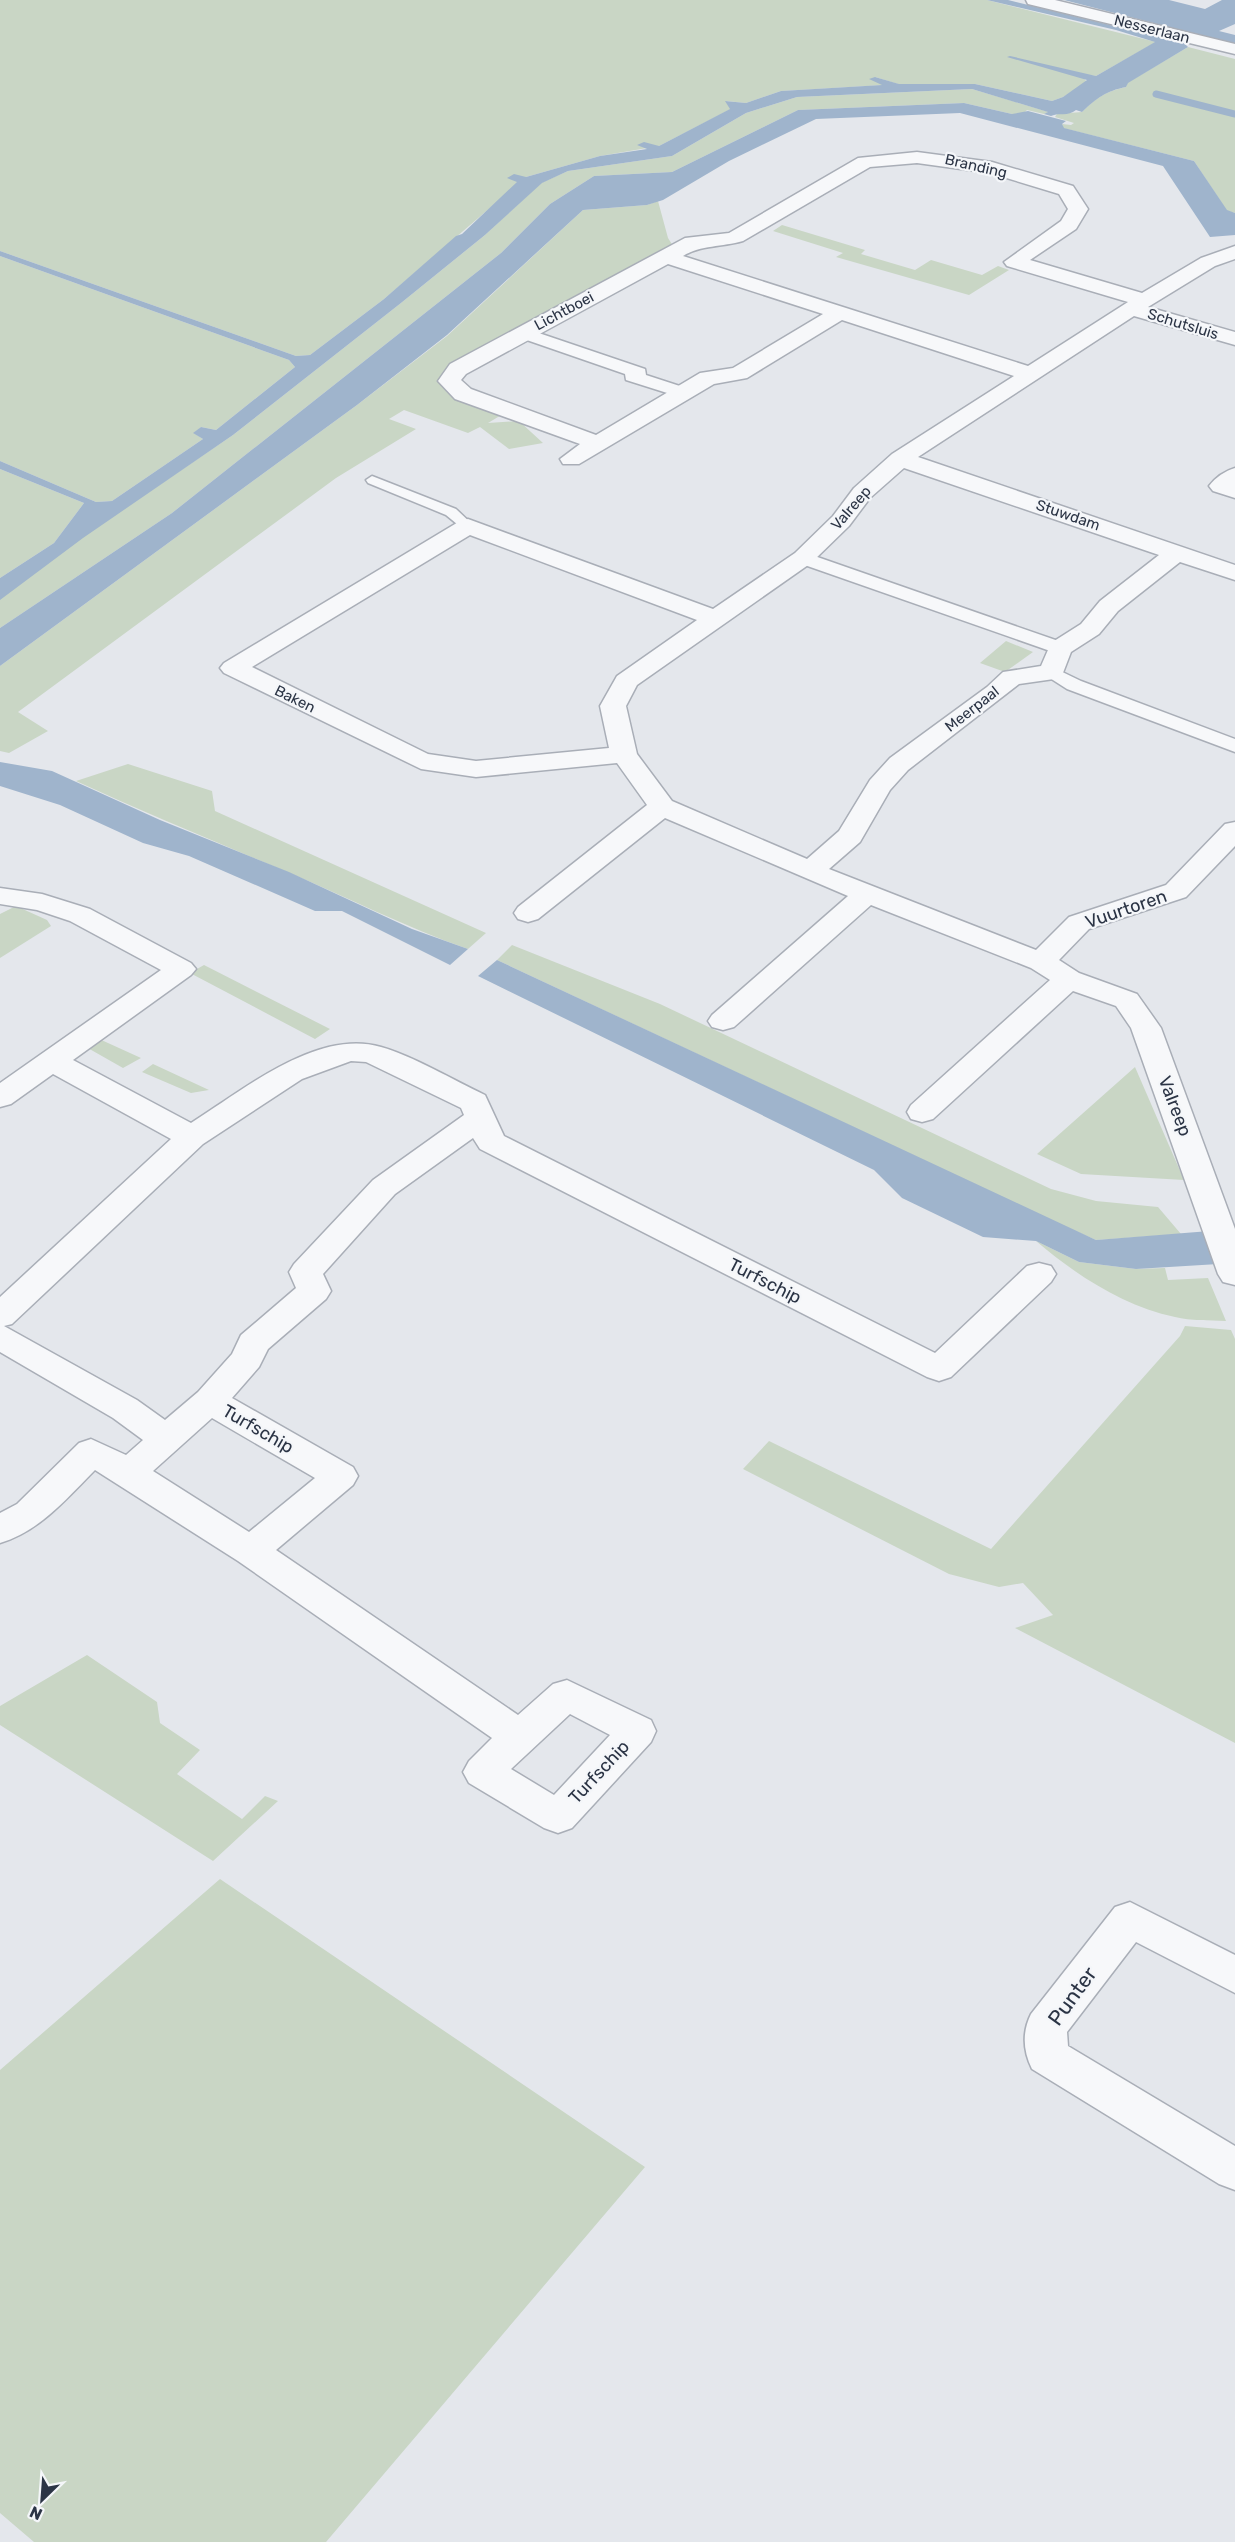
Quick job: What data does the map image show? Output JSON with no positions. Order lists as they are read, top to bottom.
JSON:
{
  "streets": {
    "street": [
      "Nesserlaan",
      "Branding",
      "Lichtboei",
      "Schutsluis",
      "Valreep",
      "Stuwdam",
      "Baken",
      "Meerpaal",
      "Vuurtoren",
      "Turfschip",
      "Punter"
    ]
  },
  "crossings": [
    ["Branding", "Lichtboei"],
    ["Branding", "Schutsluis"],
    ["Branding", "Valreep"],
    ["Schutsluis", "Valreep"],
    ["Valreep", "Stuwdam"],
    ["Valreep", "Baken"],
    ["Valreep", "Meerpaal"],
    ["Valreep", "Vuurtoren"]
  ],
  "north": "bottom left"
}
